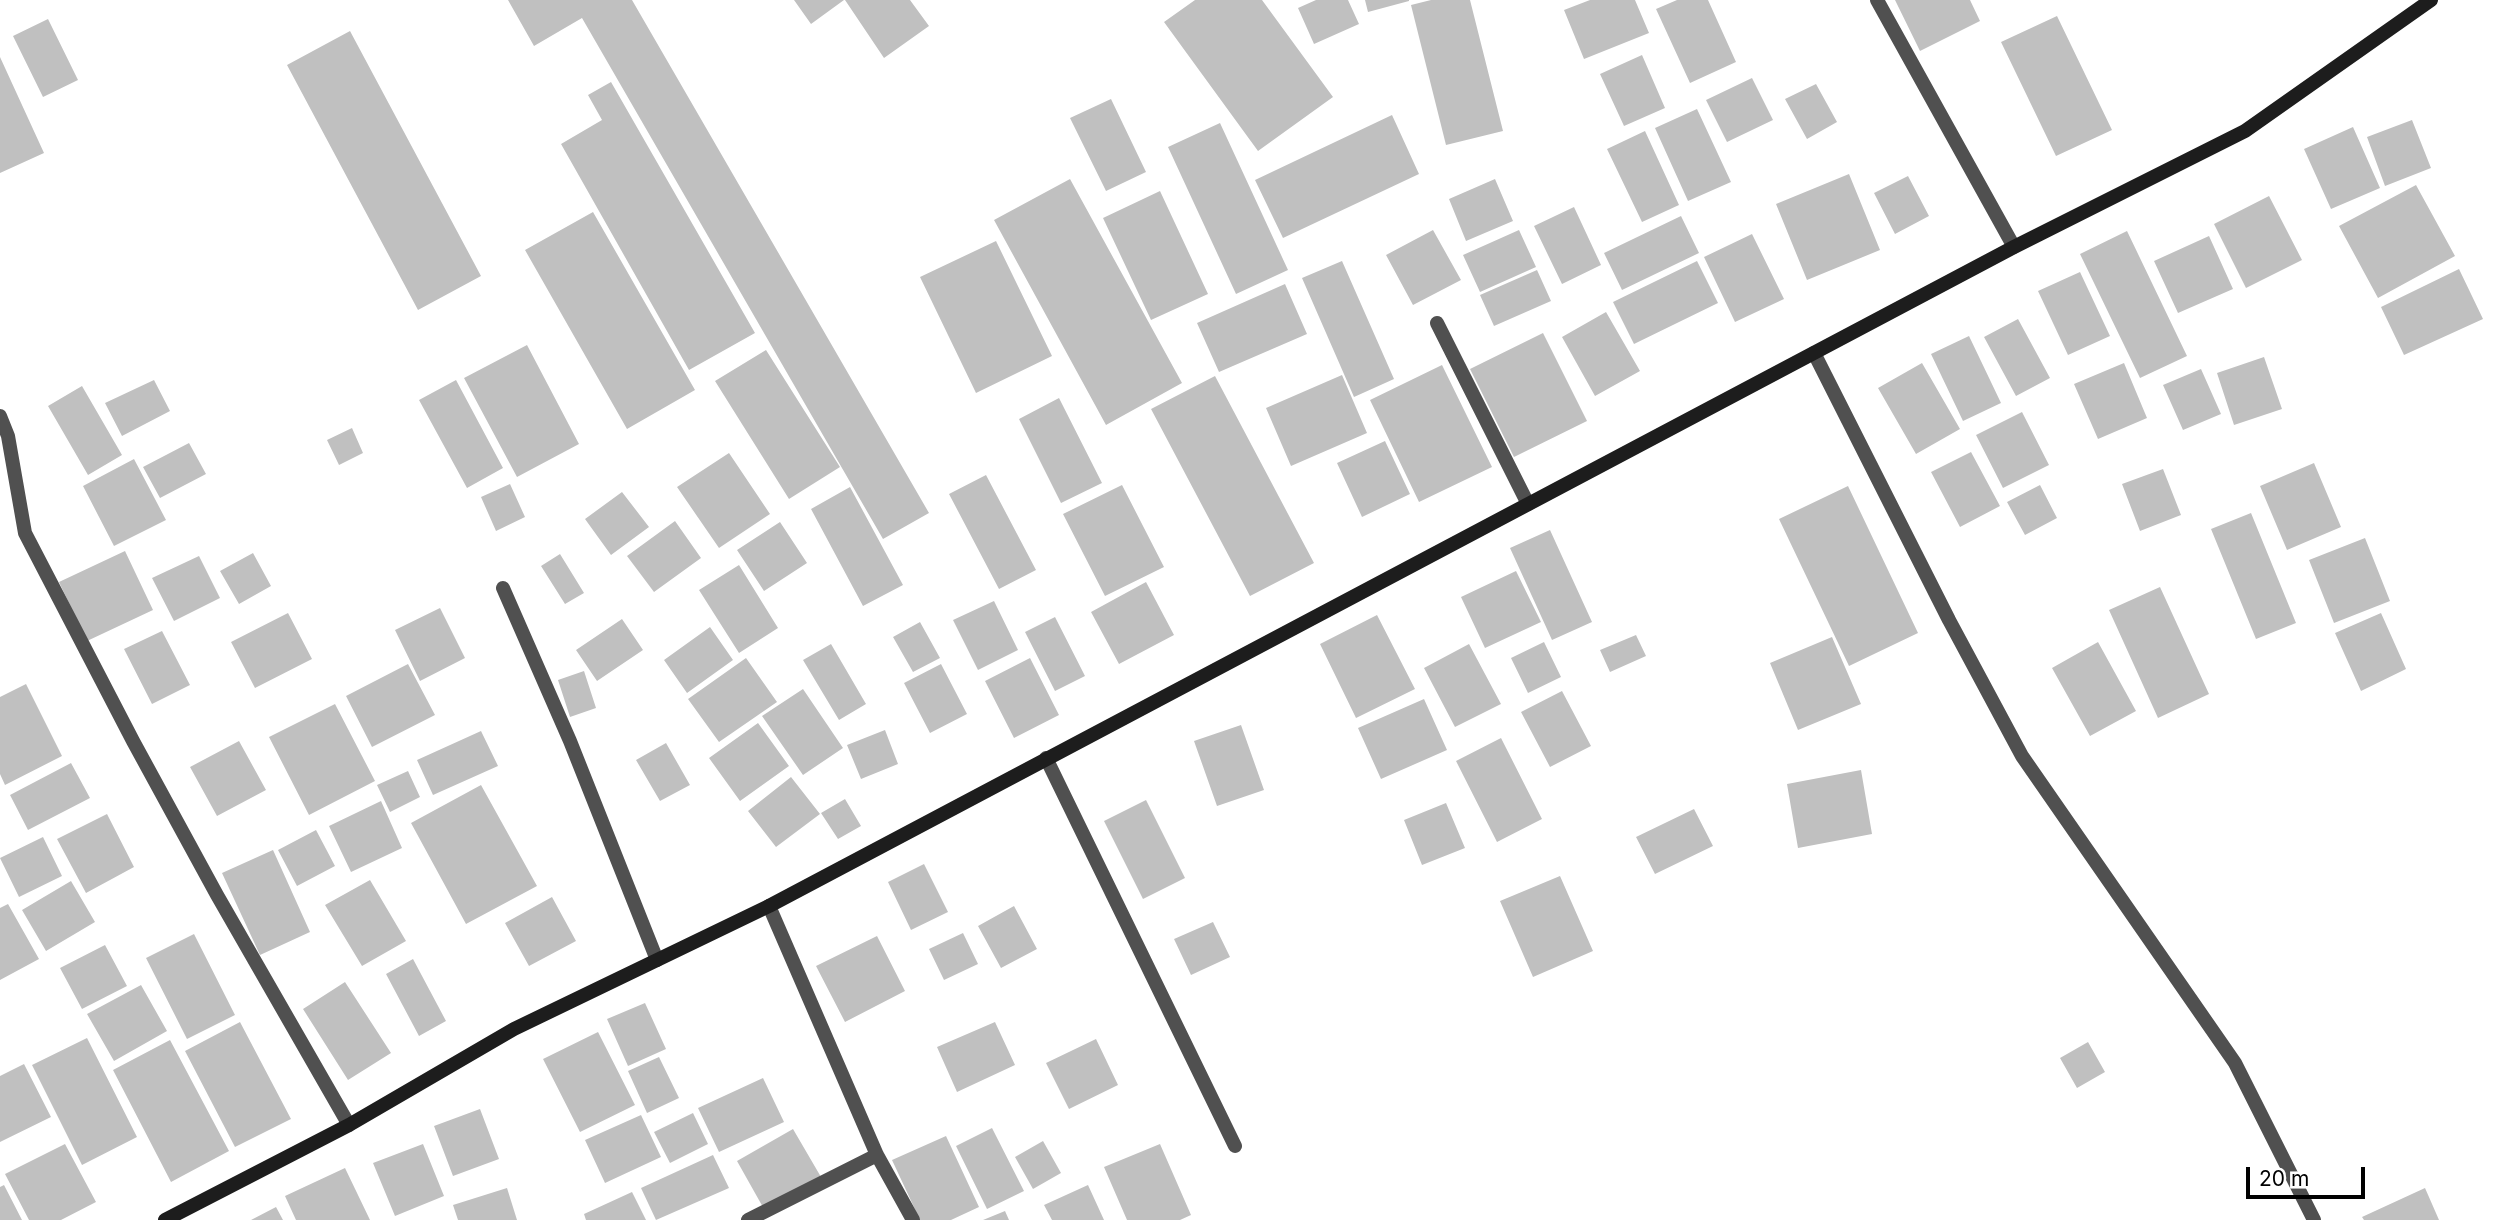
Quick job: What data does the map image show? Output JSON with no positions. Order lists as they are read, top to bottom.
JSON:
{
  "scale_bar": "20 m"
}
